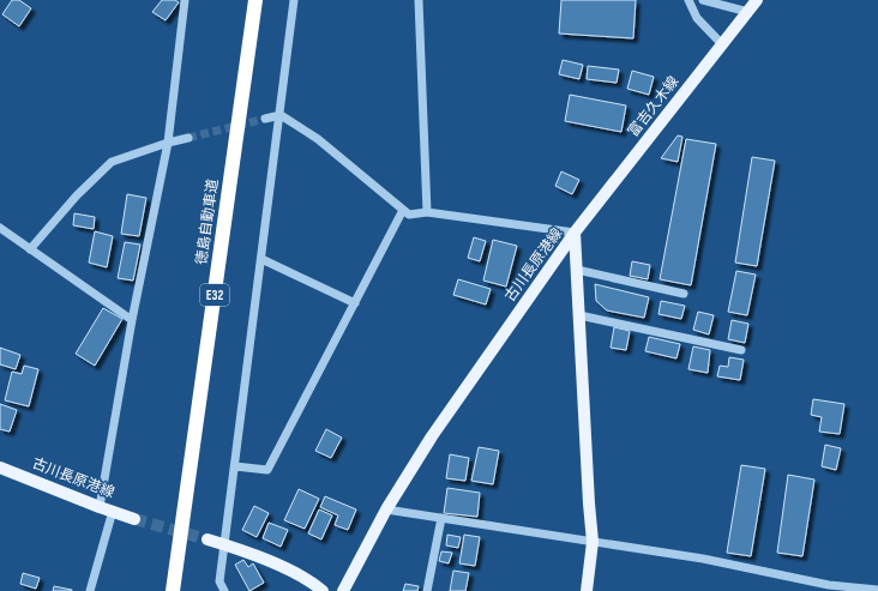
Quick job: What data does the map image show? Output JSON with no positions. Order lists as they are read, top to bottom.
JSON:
{
  "streets": {
    "highway": ["徳島自動車道", "E32"],
    "main road": ["富吉久木線", "古川長原港線"]
  },
  "crossings": [
    ["富吉久木線", "古川長原港線"]
  ]
}
